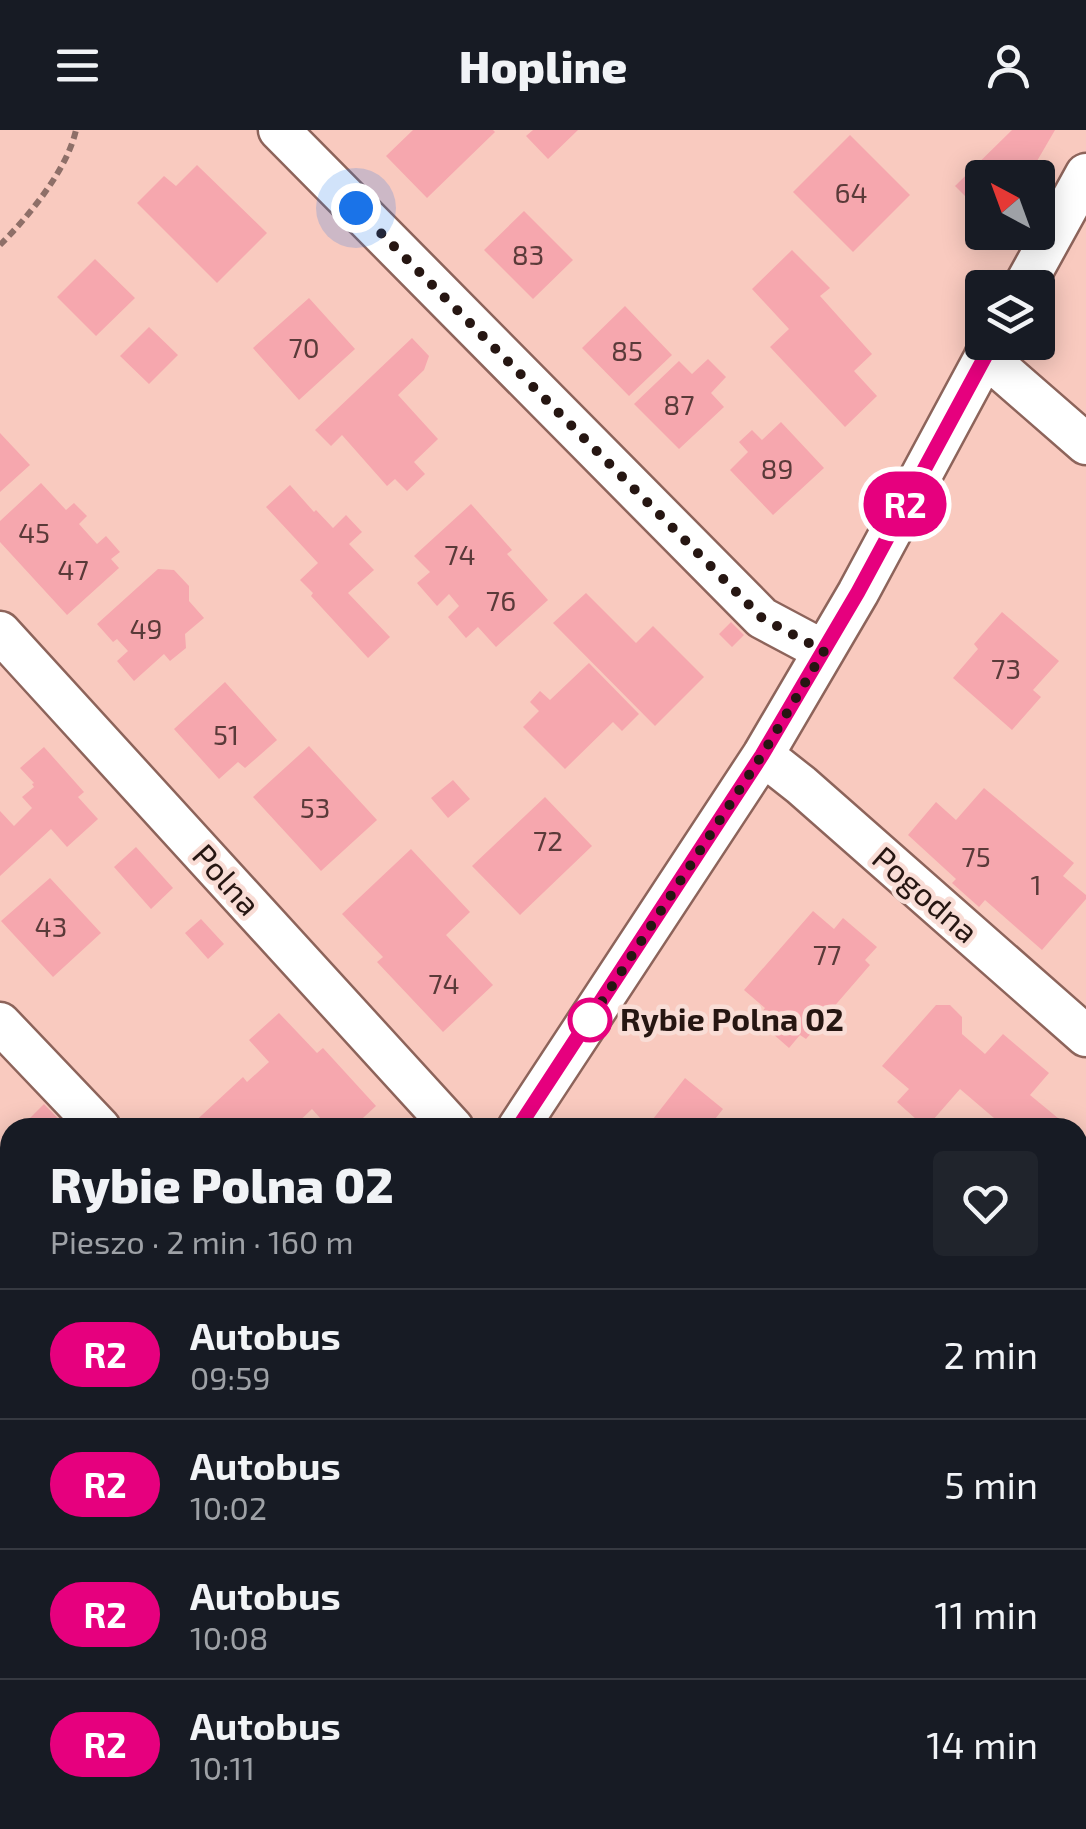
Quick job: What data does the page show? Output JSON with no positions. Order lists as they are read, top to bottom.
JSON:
{
  "streets": {
    "street": ["Polna", "Pogodna"]
  },
  "places": ["Rybie Polna 02"],
  "lines": ["bus line R2"],
  "house_numbers": [
    "64",
    "83",
    "70",
    "85",
    "87",
    "89",
    "45",
    "74",
    "47",
    "76",
    "49",
    "73",
    "51",
    "53",
    "72",
    "75",
    "1",
    "43",
    "77",
    "74"
  ],
  "north": "top left",
  "page": {
    "header": "Hopline",
    "on_map": "R2",
    "heading": ["Rybie Polna 02", "Pieszo · 2 min · 160 m"],
    "list": [
      {
        "mark": "R2",
        "name": "Autobus",
        "note": "09:59",
        "value": "2 min"
      },
      {
        "mark": "R2",
        "name": "Autobus",
        "note": "10:02",
        "value": "5 min"
      },
      {
        "mark": "R2",
        "name": "Autobus",
        "note": "10:08",
        "value": "11 min"
      },
      {
        "mark": "R2",
        "name": "Autobus",
        "note": "10:11",
        "value": "14 min"
      }
    ]
  }
}
